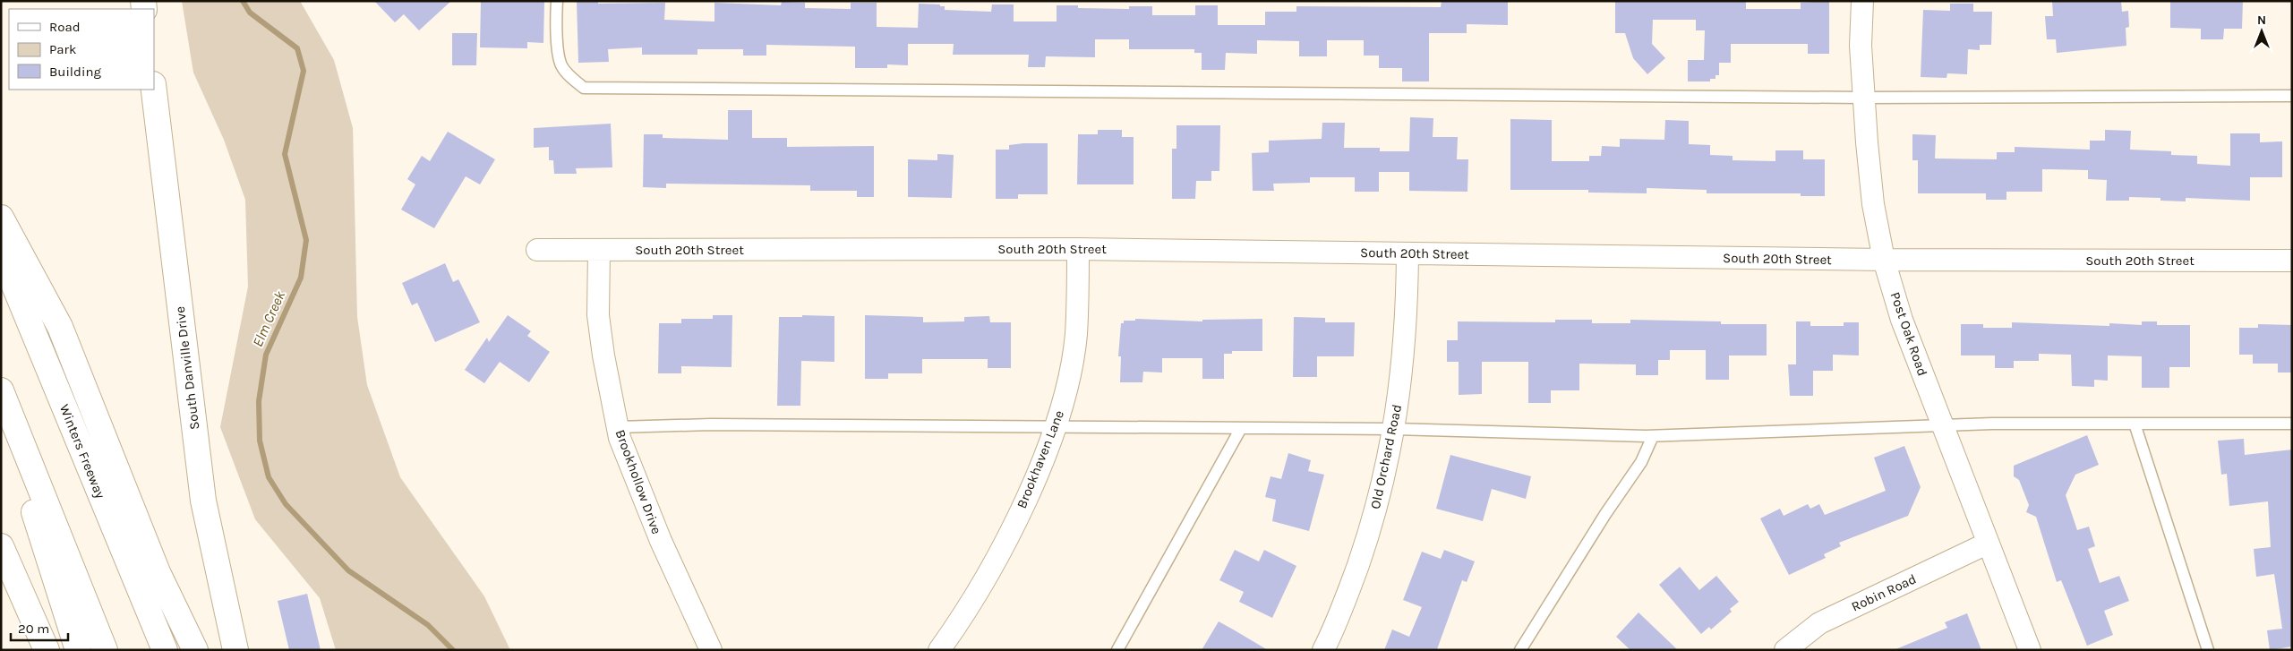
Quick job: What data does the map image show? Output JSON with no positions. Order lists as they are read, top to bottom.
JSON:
{
  "streets": {
    "main road": ["South Danville Drive", "Winters Freeway"],
    "street": [
      "South 20th Street",
      "Post Oak Road",
      "Old Orchard Road",
      "Brookhaven Lane",
      "Brookhollow Drive",
      "Robin Road"
    ]
  },
  "crossings": [
    ["South 20th Street", "Post Oak Road"],
    ["South 20th Street", "Old Orchard Road"],
    ["South 20th Street", "Brookhaven Lane"],
    ["South 20th Street", "Brookhollow Drive"],
    ["Post Oak Road", "Robin Road"]
  ],
  "water": ["Elm Creek"],
  "legend": ["Road", "Park", "Building"],
  "scale_bar": "20 m",
  "north": "top"
}
